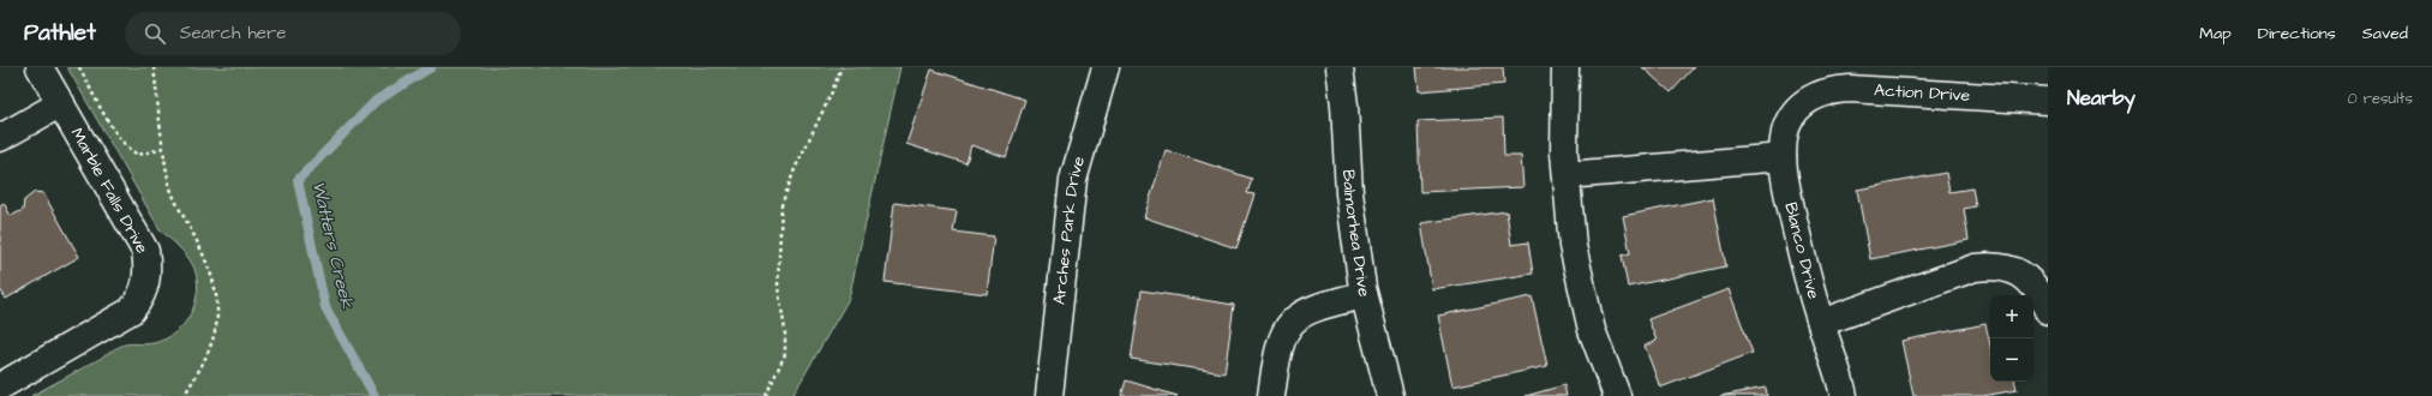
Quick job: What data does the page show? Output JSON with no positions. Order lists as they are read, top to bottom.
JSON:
{
  "streets": {
    "street": [
      "Action Drive",
      "Marble Falls Drive",
      "Arches Park Drive",
      "Balmorhea Drive",
      "Blanco Drive"
    ]
  },
  "crossings": [
    ["Action Drive", "Blanco Drive"]
  ],
  "water": ["Watters Creek"],
  "page": {
    "header": "Pathlet",
    "search": "Search here",
    "nav": ["Map", "Directions", "Saved"],
    "heading": ["Nearby", "0 results"],
    "map_buttons": ["+", "−"]
  }
}
